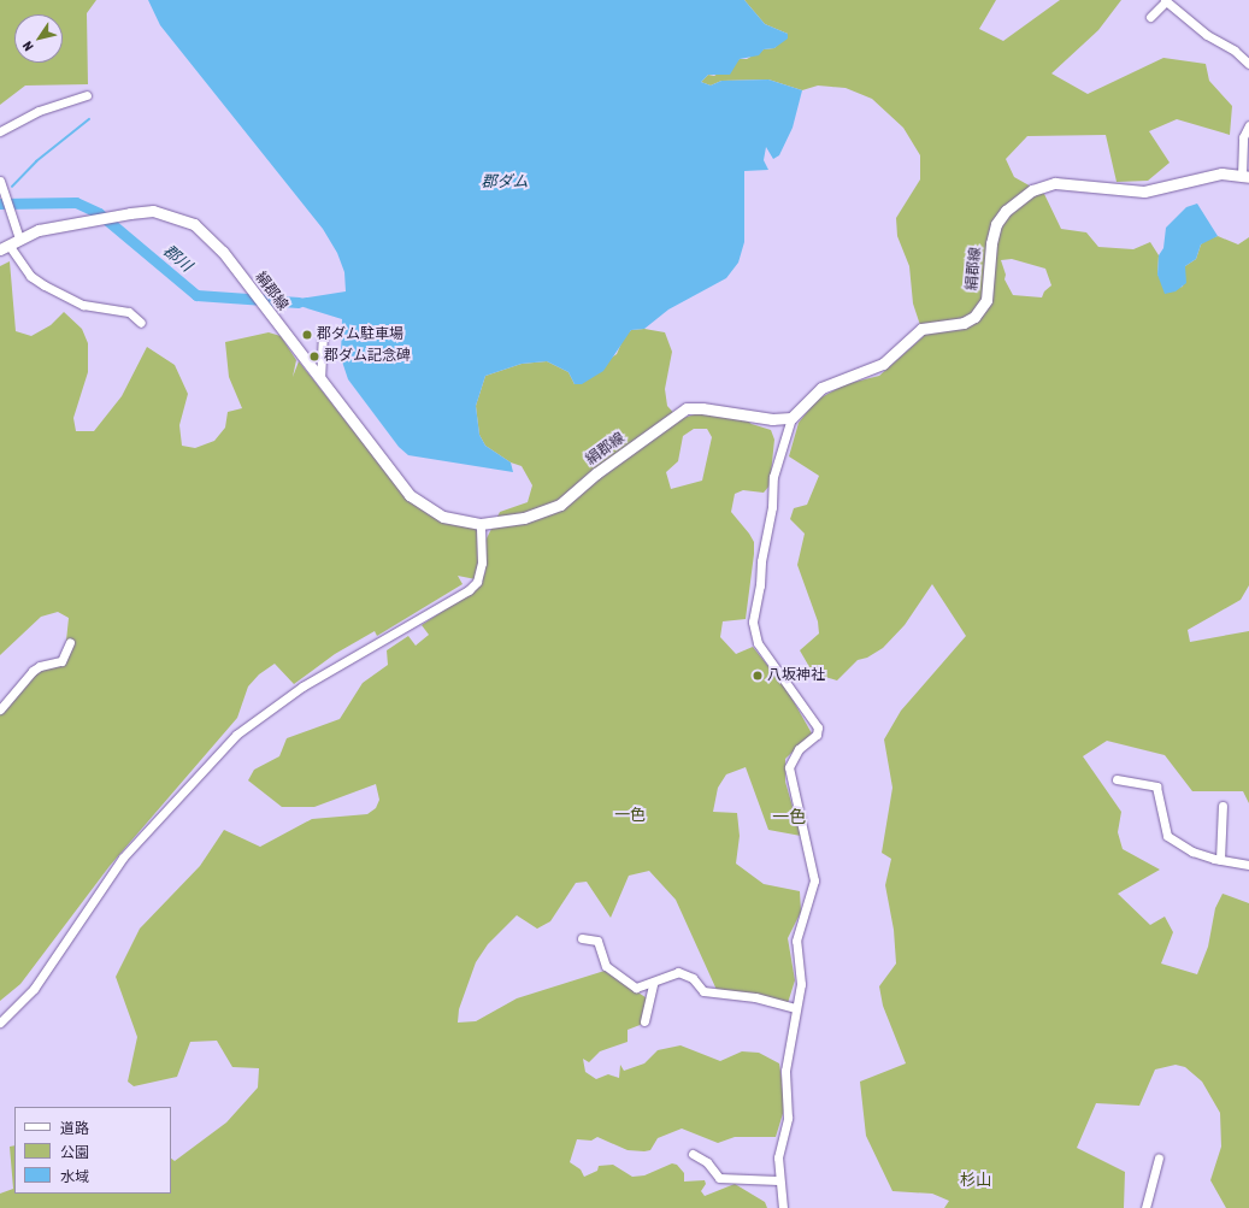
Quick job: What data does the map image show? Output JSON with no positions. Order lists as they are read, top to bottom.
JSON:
{
  "streets": {
    "main road": ["絹郡線"]
  },
  "districts": ["一色", "一色", "杉山"],
  "water": ["郡ダム", "郡川"],
  "places": ["郡ダム駐車場", "郡ダム記念碑", "八坂神社"],
  "legend": ["道路", "公園", "水域"],
  "north": "bottom left"
}
